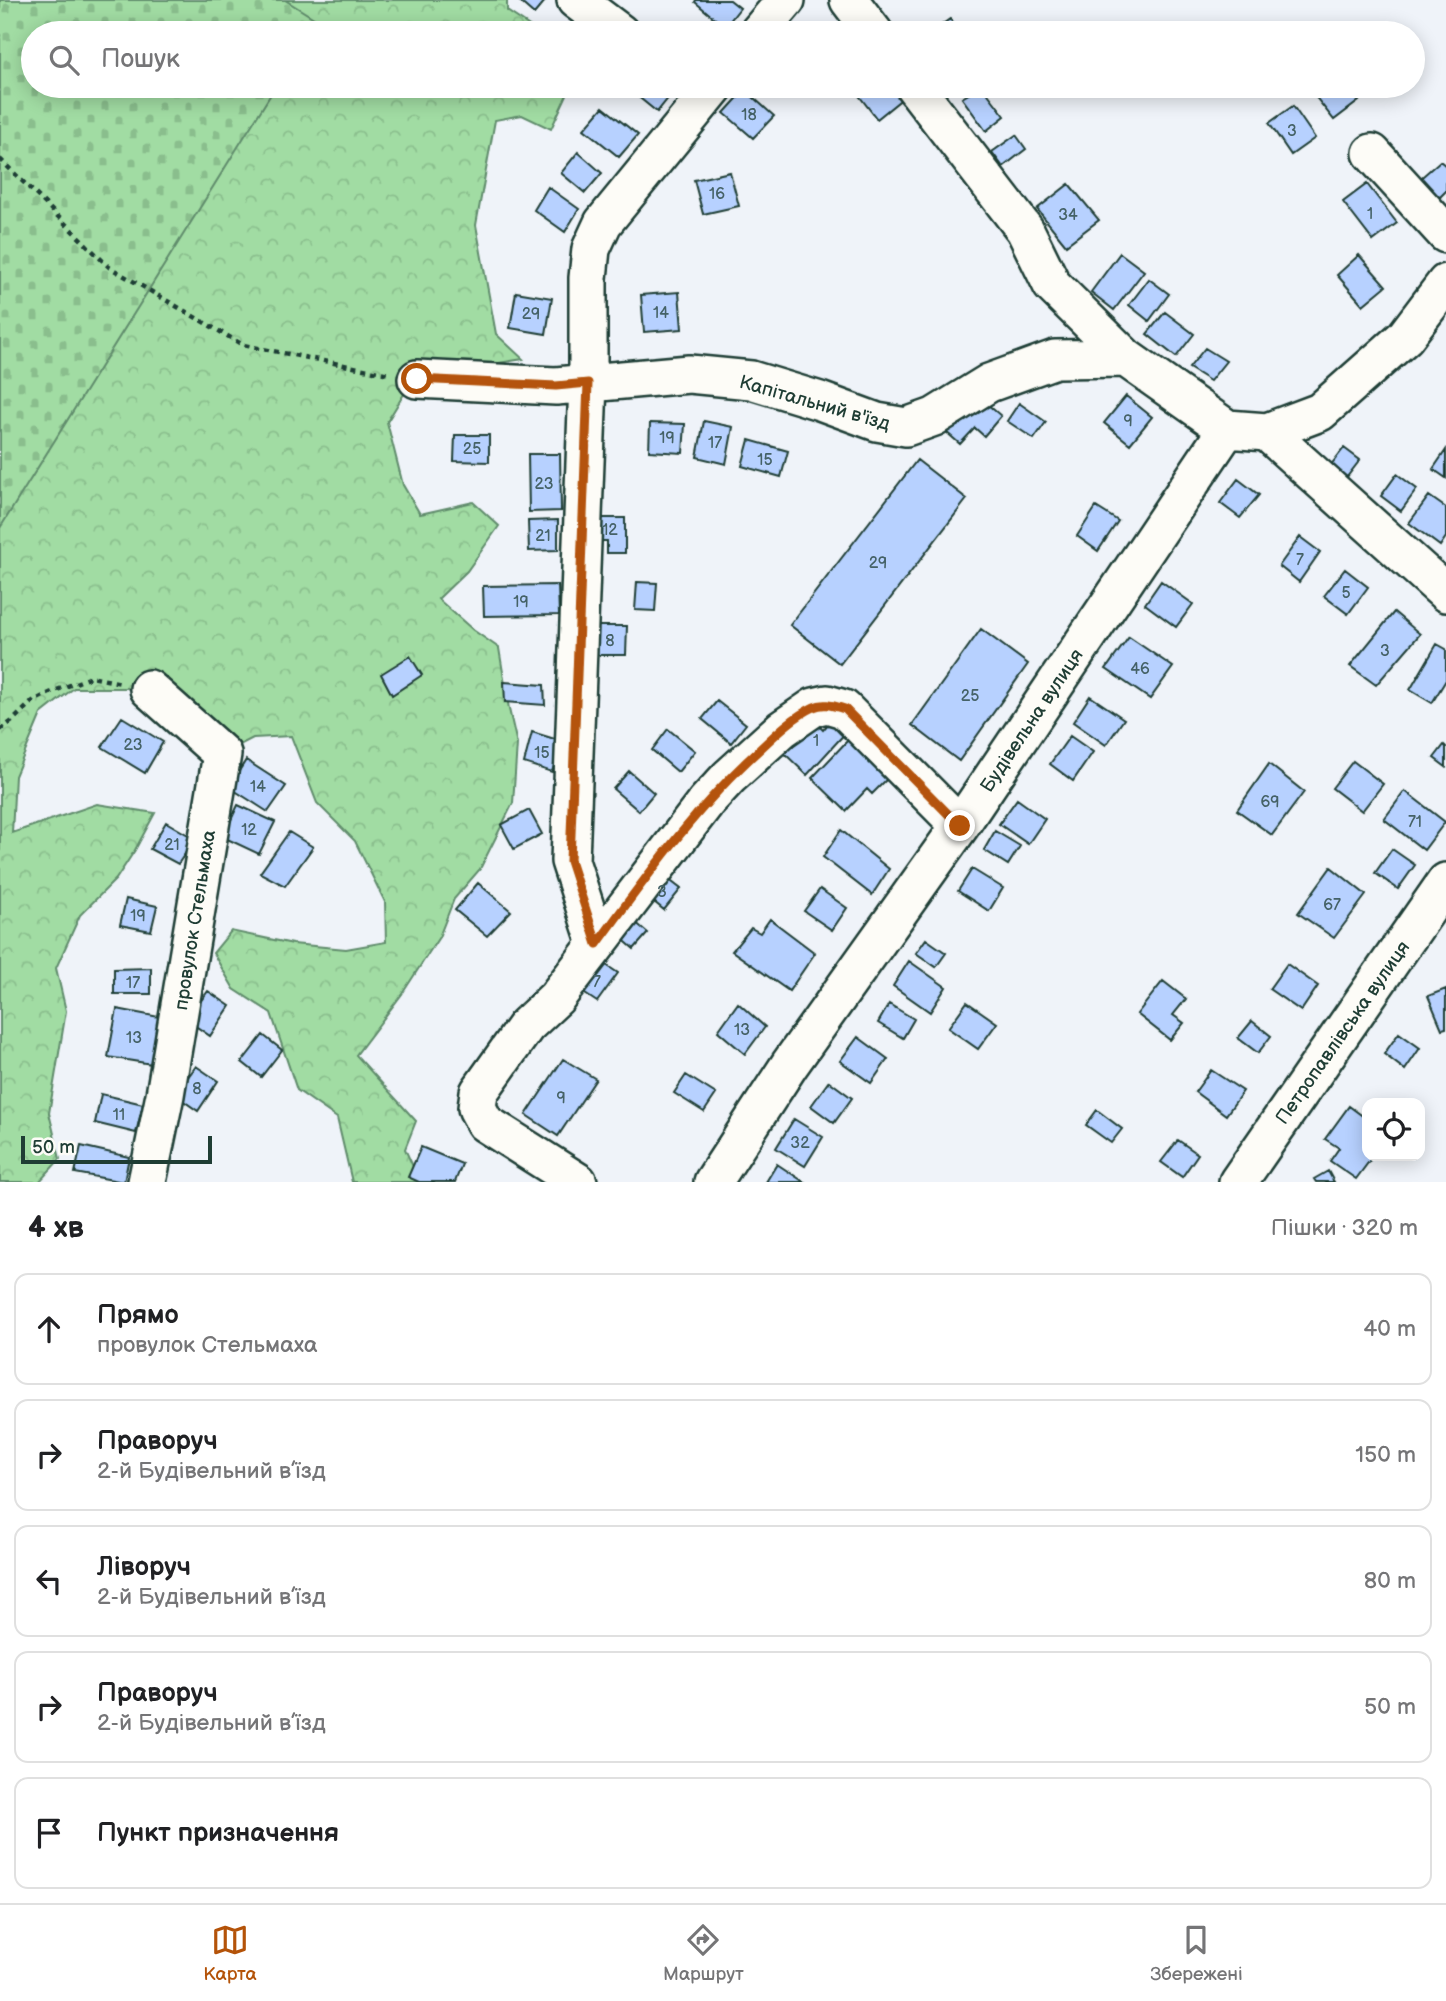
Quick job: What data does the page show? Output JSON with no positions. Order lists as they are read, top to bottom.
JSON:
{
  "streets": {
    "street": [
      "Капітальний в'їзд",
      "Будівельна вулиця",
      "провулок Стельмаха",
      "Петропавлівська вулиця"
    ]
  },
  "house_numbers": [
    "18",
    "3",
    "16",
    "1",
    "34",
    "14",
    "29",
    "9",
    "19",
    "17",
    "25",
    "15",
    "23",
    "12",
    "21",
    "7",
    "29",
    "5",
    "19",
    "8",
    "3",
    "46",
    "25",
    "1",
    "23",
    "15",
    "14",
    "69",
    "71",
    "12",
    "21",
    "3",
    "67",
    "19",
    "7",
    "17",
    "13",
    "13",
    "8",
    "9",
    "11",
    "32"
  ],
  "scale_bar": "50 m",
  "page": {
    "search": "Пошук",
    "scale": "50 m",
    "heading": ["4 хв", "Пішки · 320 m"],
    "list": [
      ["Прямо", "провулок Стельмаха", "40 m"],
      ["Праворуч", "2-й Будівельний в’їзд", "150 m"],
      ["Ліворуч", "2-й Будівельний в’їзд", "80 m"],
      ["Праворуч", "2-й Будівельний в’їзд", "50 m"],
      "Пункт призначення"
    ],
    "nav": ["Карта", "Маршрут", "Збережені"]
  }
}
